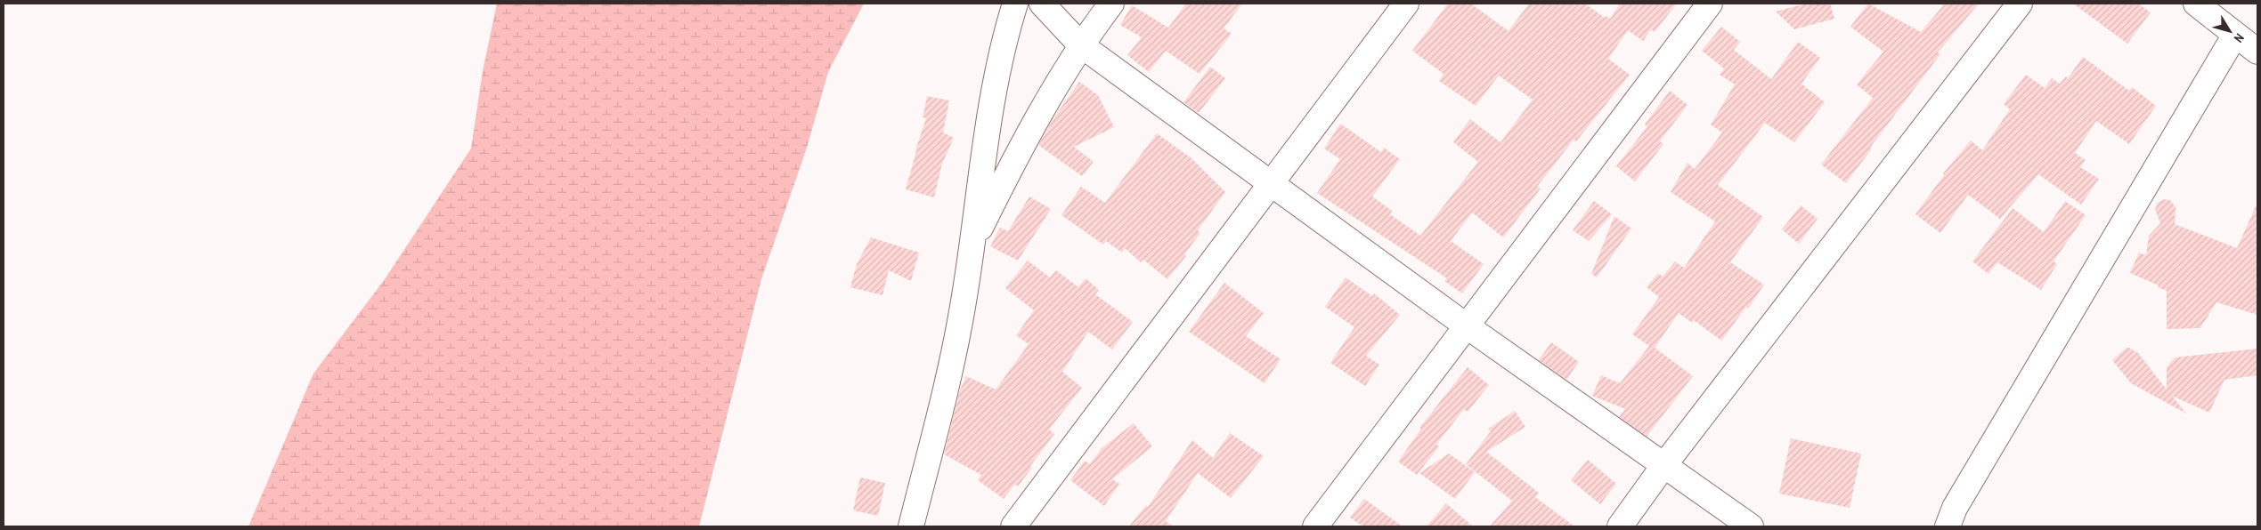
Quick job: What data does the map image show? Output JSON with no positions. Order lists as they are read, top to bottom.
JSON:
{
  "north": "bottom right"
}
